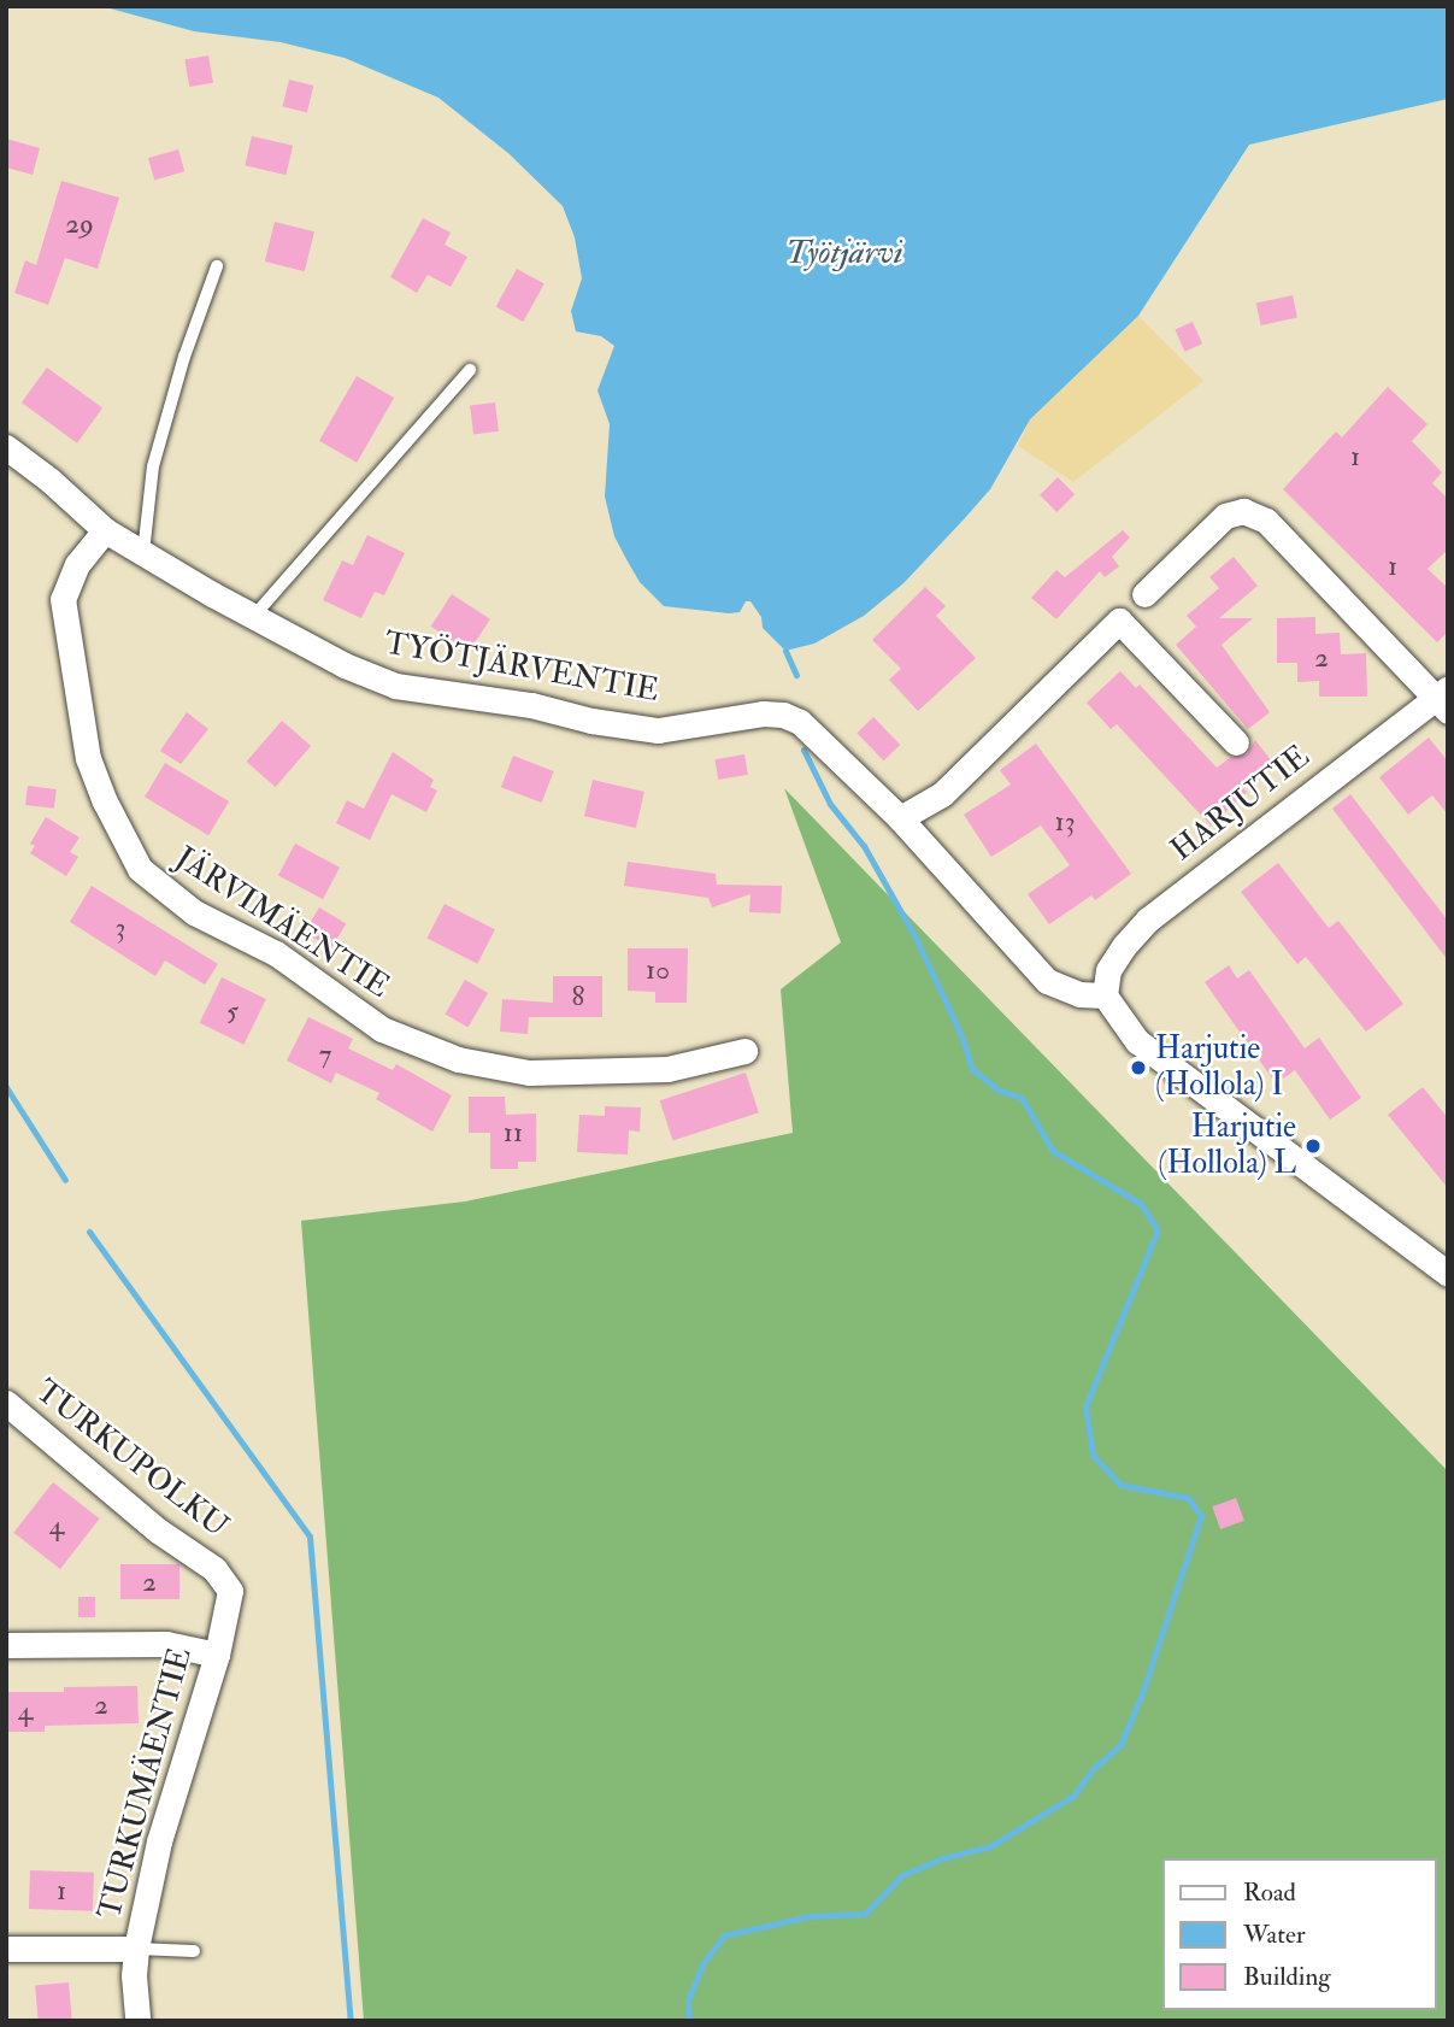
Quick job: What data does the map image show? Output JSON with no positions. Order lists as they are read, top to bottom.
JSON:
{
  "streets": {
    "street": [
      "TYÖTJÄRVENTIE",
      "HARJUTIE",
      "JÄRVIMÄENTIE",
      "TURKUPOLKU",
      "TURKUMÄENTIE"
    ]
  },
  "crossings": [
    ["TYÖTJÄRVENTIE", "HARJUTIE"],
    ["TYÖTJÄRVENTIE", "JÄRVIMÄENTIE"],
    ["TURKUPOLKU", "TURKUMÄENTIE"]
  ],
  "water": ["Työtjärvi"],
  "places": ["Harjutie (Hollola) I", "Harjutie (Hollola) L"],
  "house_numbers": [
    "29",
    "1",
    "1",
    "2",
    "13",
    "3",
    "10",
    "8",
    "5",
    "7",
    "11",
    "4",
    "2",
    "2",
    "4",
    "1"
  ],
  "legend": ["Road", "Water", "Building"]
}
